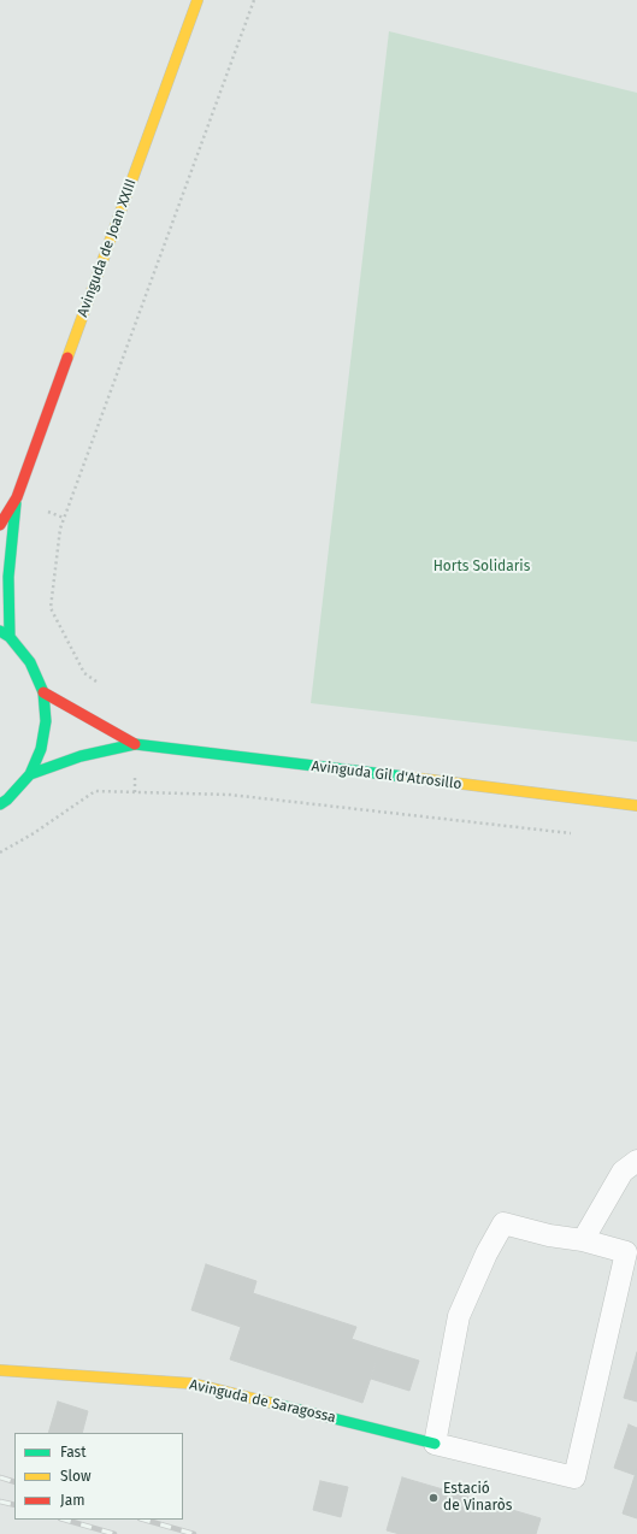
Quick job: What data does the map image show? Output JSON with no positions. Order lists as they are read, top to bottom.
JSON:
{
  "streets": {
    "street": ["Avinguda de Joan XXIII", "Avinguda Gil d'Atrosillo", "Avinguda de Saragossa"]
  },
  "parks": ["Horts Solidaris"],
  "places": ["Estació de Vinaròs"],
  "legend": ["Fast", "Slow", "Jam"]
}
